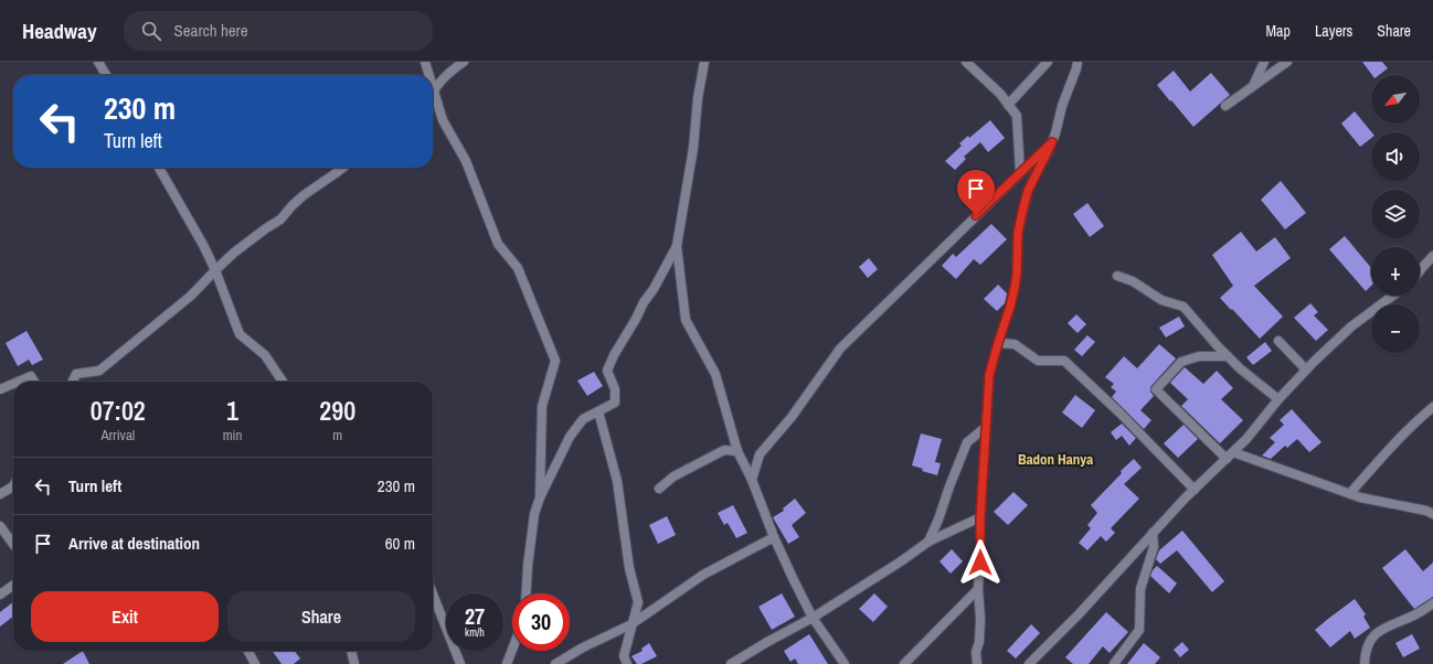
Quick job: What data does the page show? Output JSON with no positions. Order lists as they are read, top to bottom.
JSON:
{
  "districts": ["Badon Hanya"],
  "north": "bottom left",
  "page": {
    "header": "Headway",
    "search": "Search here",
    "nav": ["Map", "Layers", "Share"],
    "map_buttons": ["+", "−"],
    "turn": ["230 m", "Turn left"],
    "eta": [
      "07:02",
      "Arrival",
      "1",
      "min",
      "290",
      "m"
    ],
    "list": [
      {
        "name": "Turn left",
        "value": "230 m"
      },
      {
        "name": "Arrive at destination",
        "value": "60 m"
      }
    ],
    "buttons": ["Exit", "Share"],
    "speed": "27 km/h",
    "limit": "30"
  }
}
